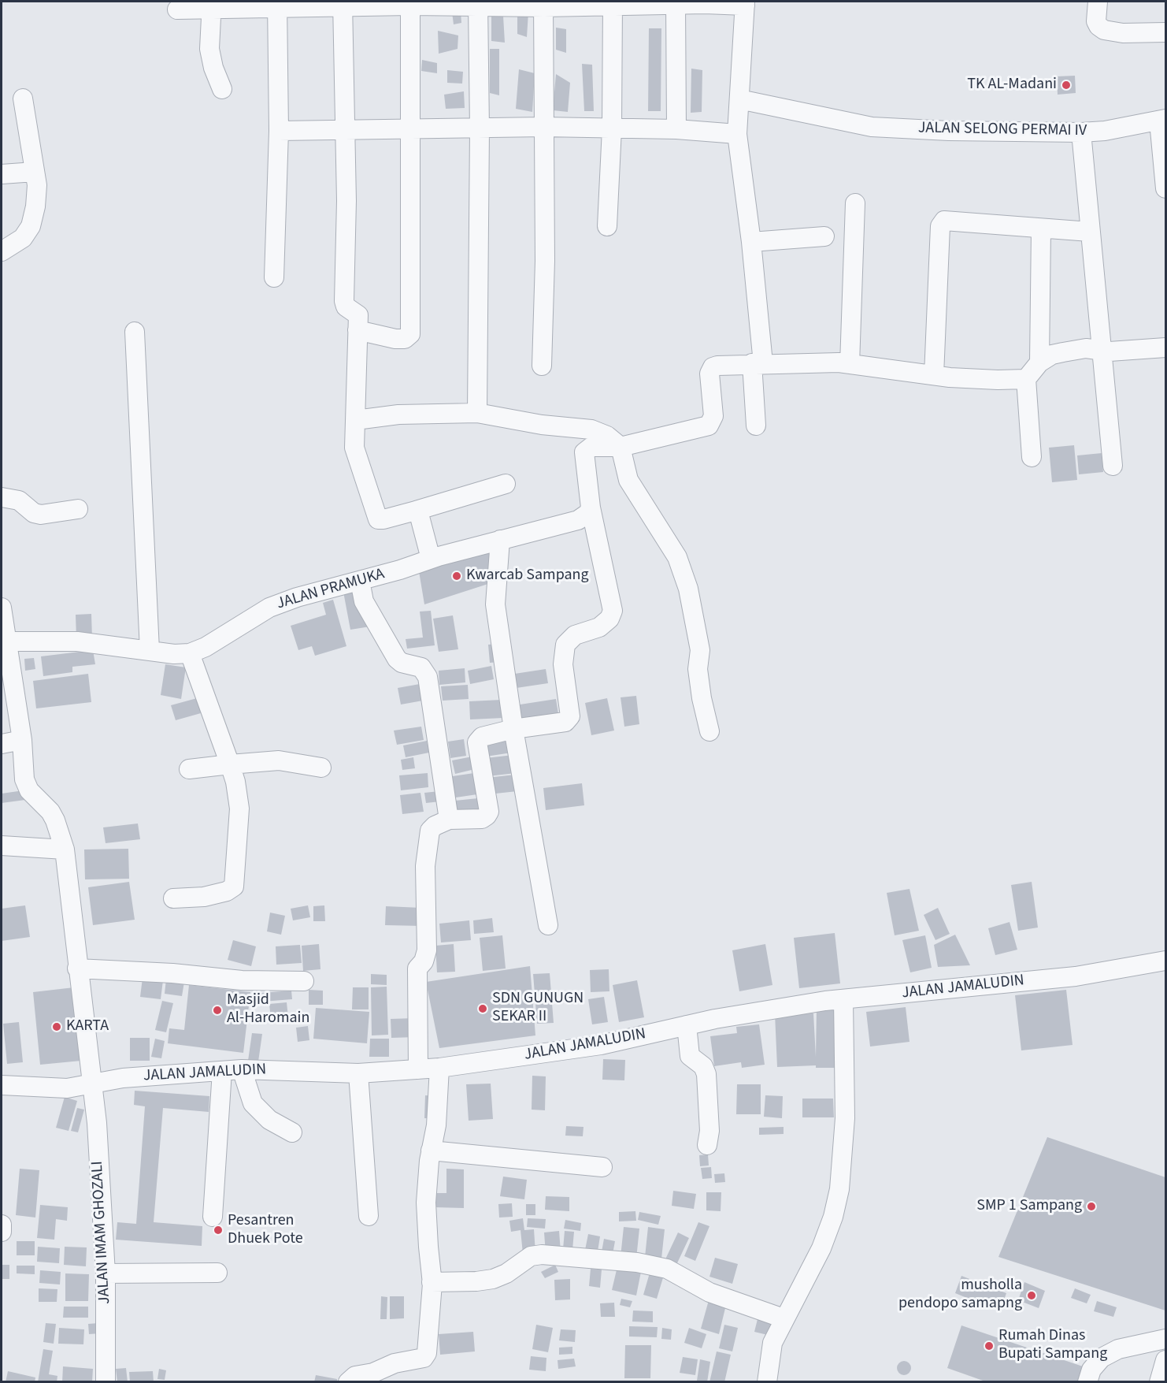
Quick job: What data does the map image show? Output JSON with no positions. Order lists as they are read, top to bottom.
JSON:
{
  "streets": {
    "street": [
      "JALAN SELONG PERMAI IV",
      "JALAN PRAMUKA",
      "JALAN JAMALUDIN",
      "JALAN IMAM GHOZALI"
    ]
  },
  "crossings": [
    ["JALAN PRAMUKA", "JALAN IMAM GHOZALI"],
    ["JALAN JAMALUDIN", "JALAN IMAM GHOZALI"]
  ],
  "places": [
    "TK AL-Madani",
    "Kwarcab Sampang",
    "SDN GUNUGN SEKAR II",
    "Masjid Al-Haromain",
    "KARTA",
    "SMP 1 Sampang",
    "Pesantren Dhuek Pote",
    "musholla pendopo samapng",
    "Rumah Dinas Bupati Sampang"
  ]
}
